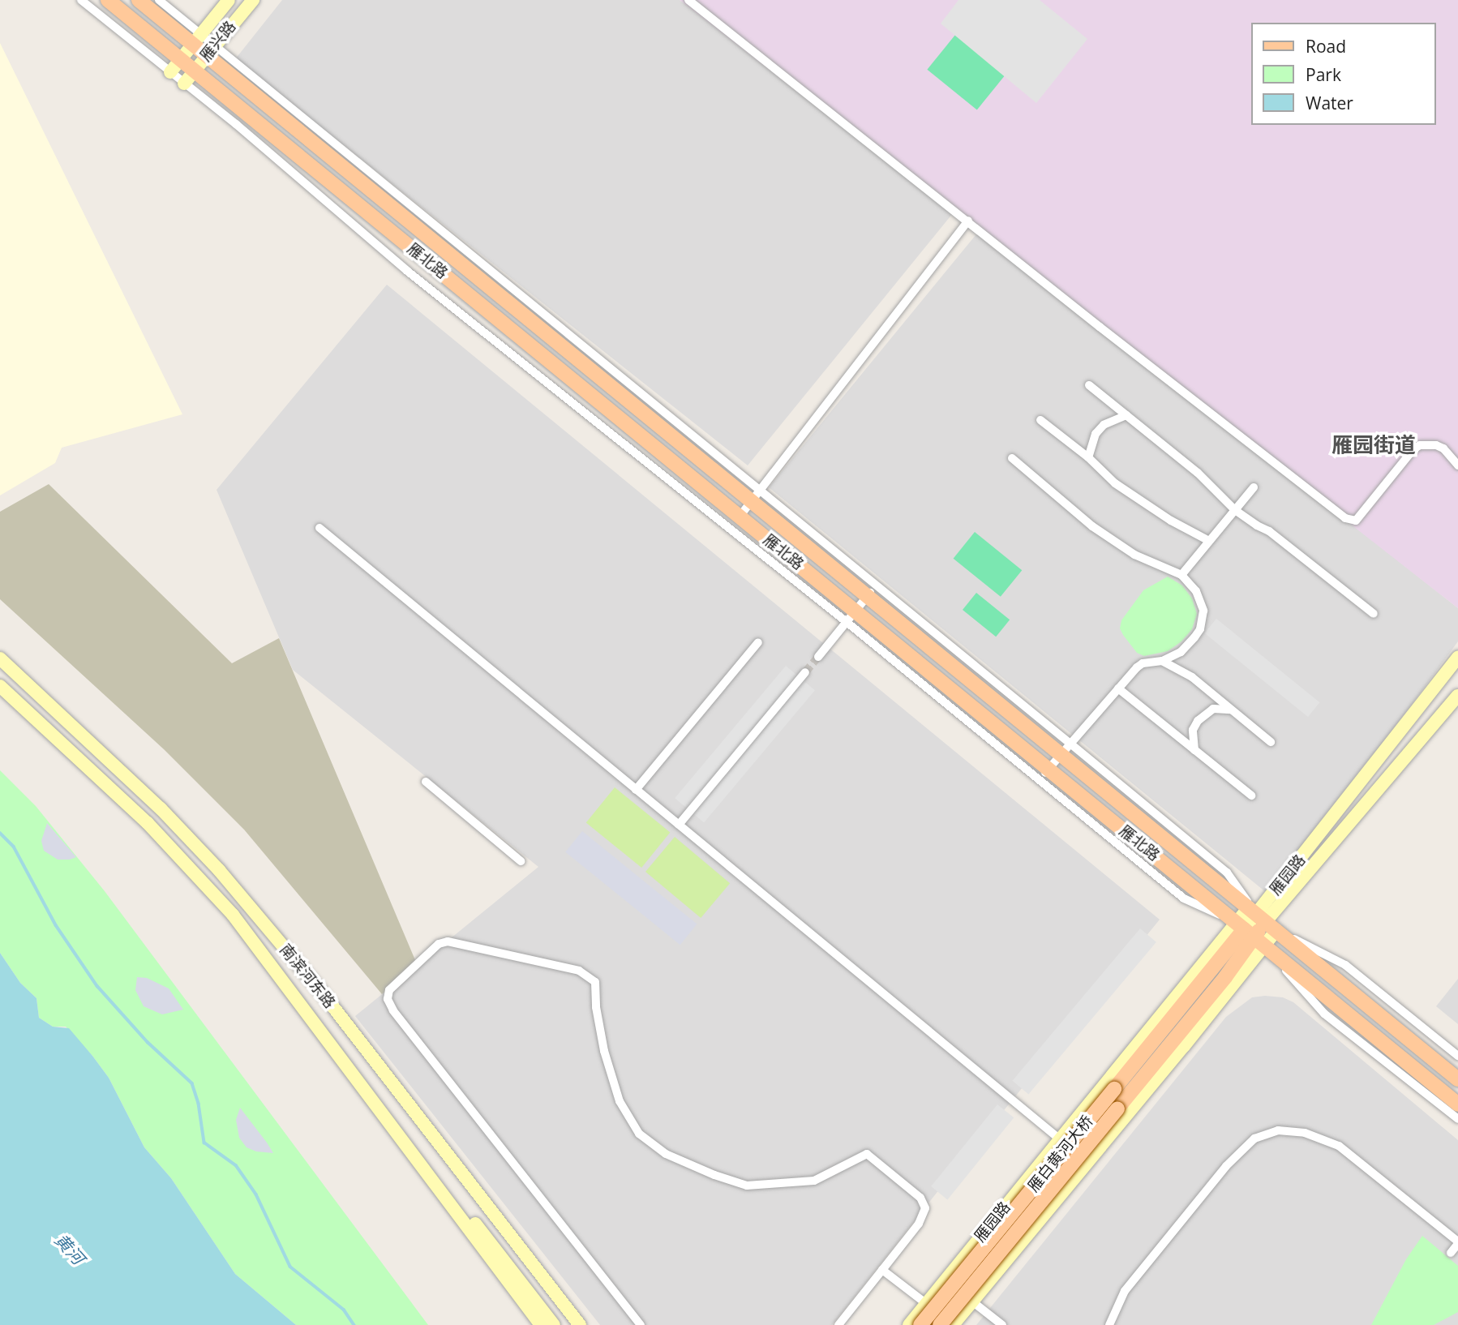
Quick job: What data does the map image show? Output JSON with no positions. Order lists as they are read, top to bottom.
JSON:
{
  "streets": {
    "main road": [
      "雁兴路",
      "雁北路",
      "雁园路",
      "南滨河东路",
      "雁白黄河大桥"
    ]
  },
  "crossings": [
    ["雁兴路", "雁北路"],
    ["雁北路", "雁园路"],
    ["雁园路", "雁白黄河大桥"]
  ],
  "districts": ["雁园街道"],
  "water": ["黄河"],
  "legend": ["Road", "Park", "Water"]
}
